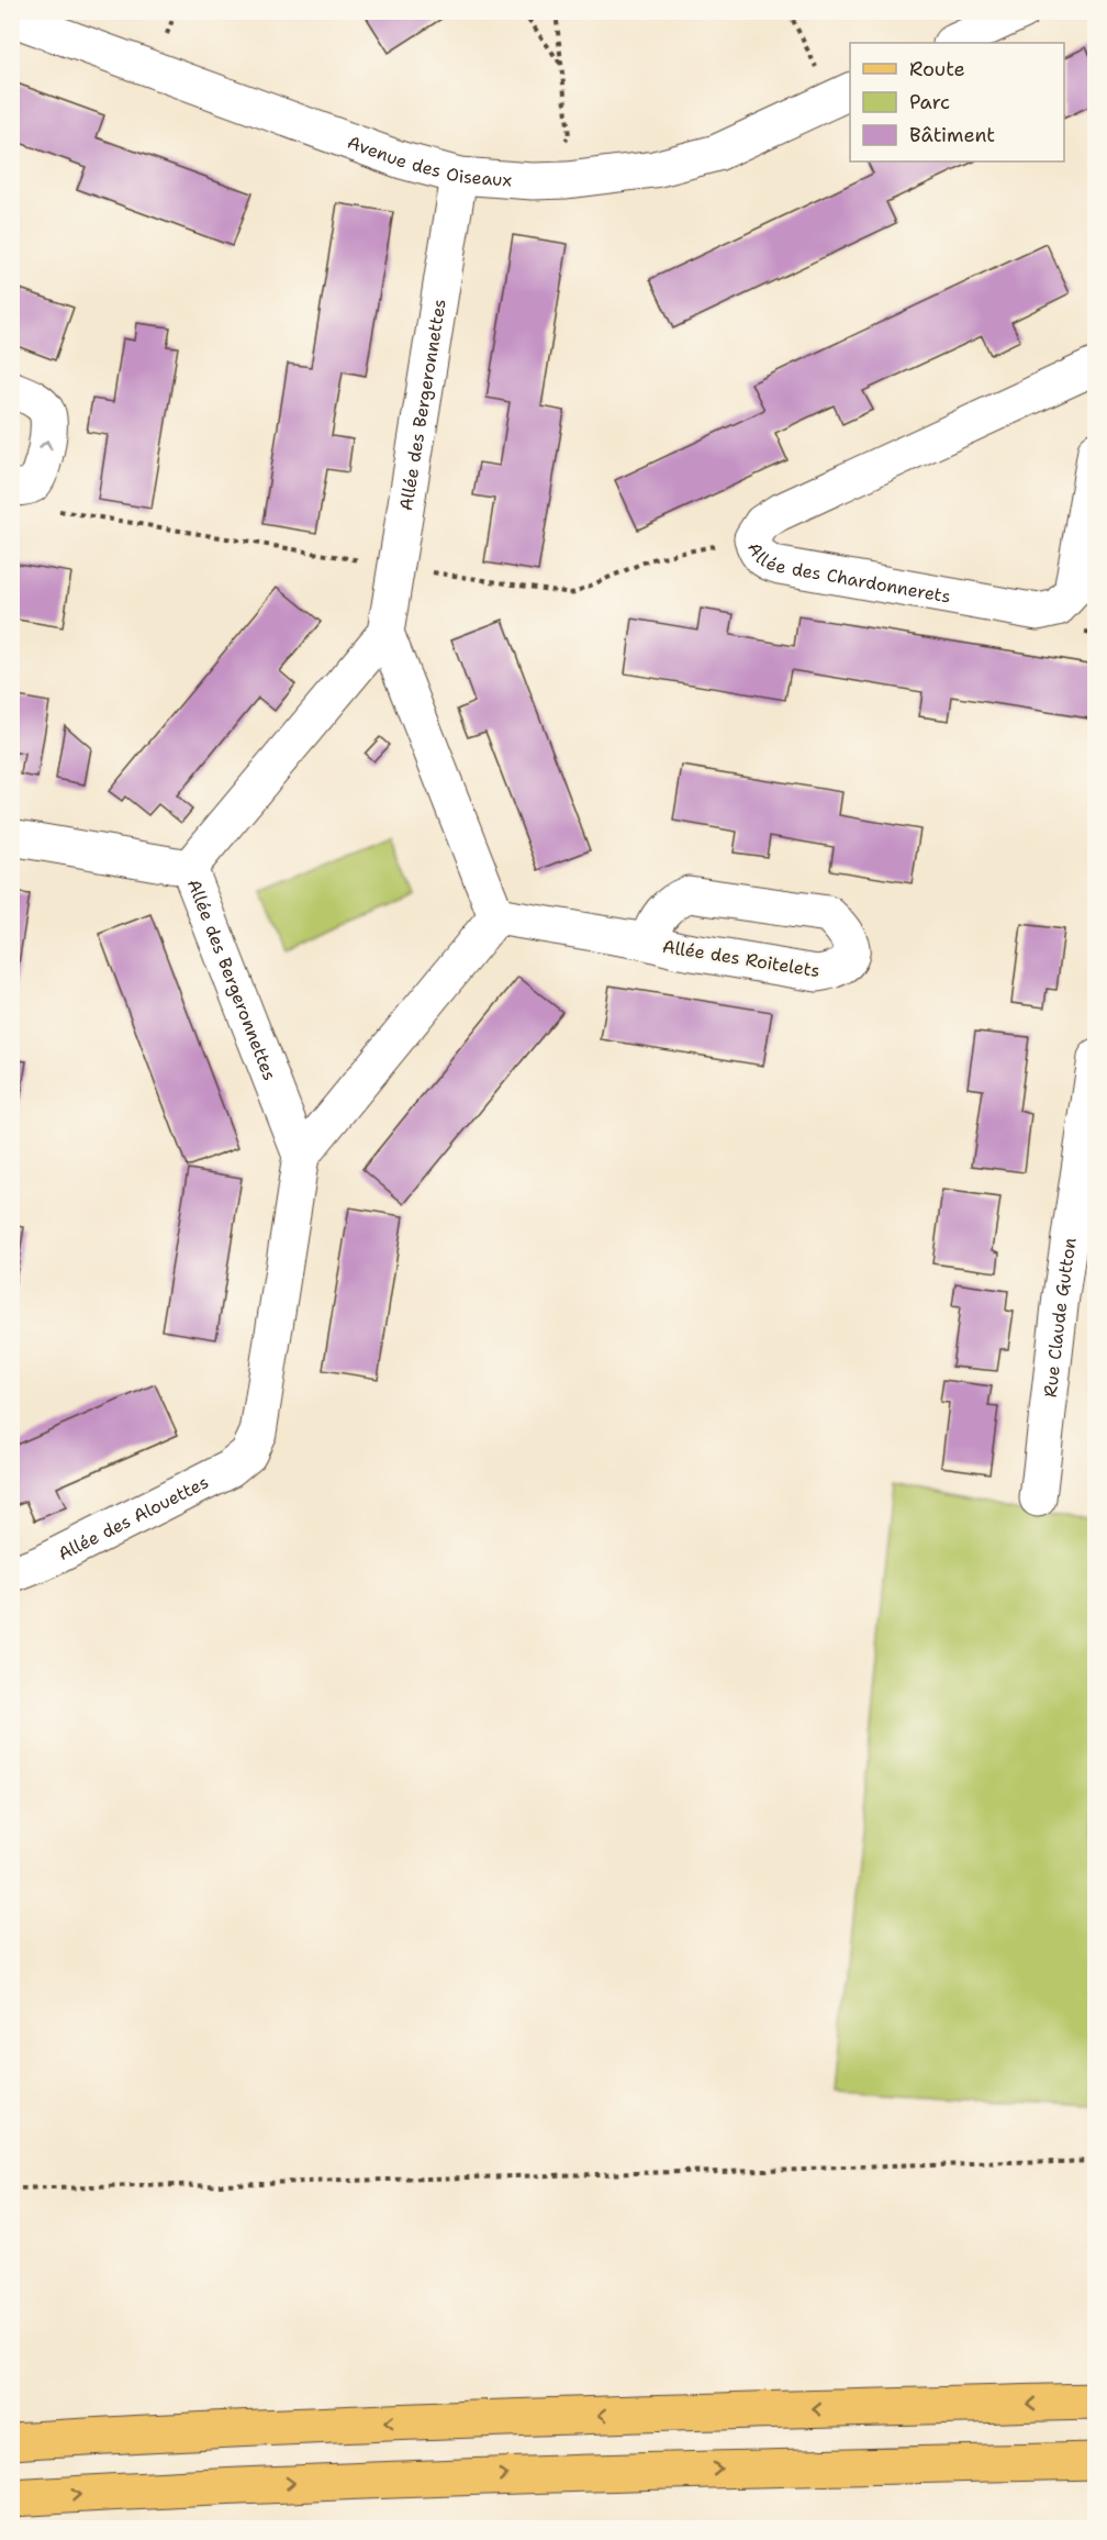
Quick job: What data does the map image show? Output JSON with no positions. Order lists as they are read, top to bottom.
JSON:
{
  "streets": {
    "street": [
      "Avenue des Oiseaux",
      "Allée des Bergeronnettes",
      "Allée des Chardonnerets",
      "Allée des Roitelets",
      "Rue Claude Gutton",
      "Allée des Alouettes"
    ]
  },
  "crossings": [
    ["Avenue des Oiseaux", "Allée des Bergeronnettes"],
    ["Allée des Bergeronnettes", "Allée des Alouettes"]
  ],
  "legend": ["Route", "Parc", "Bâtiment"]
}
